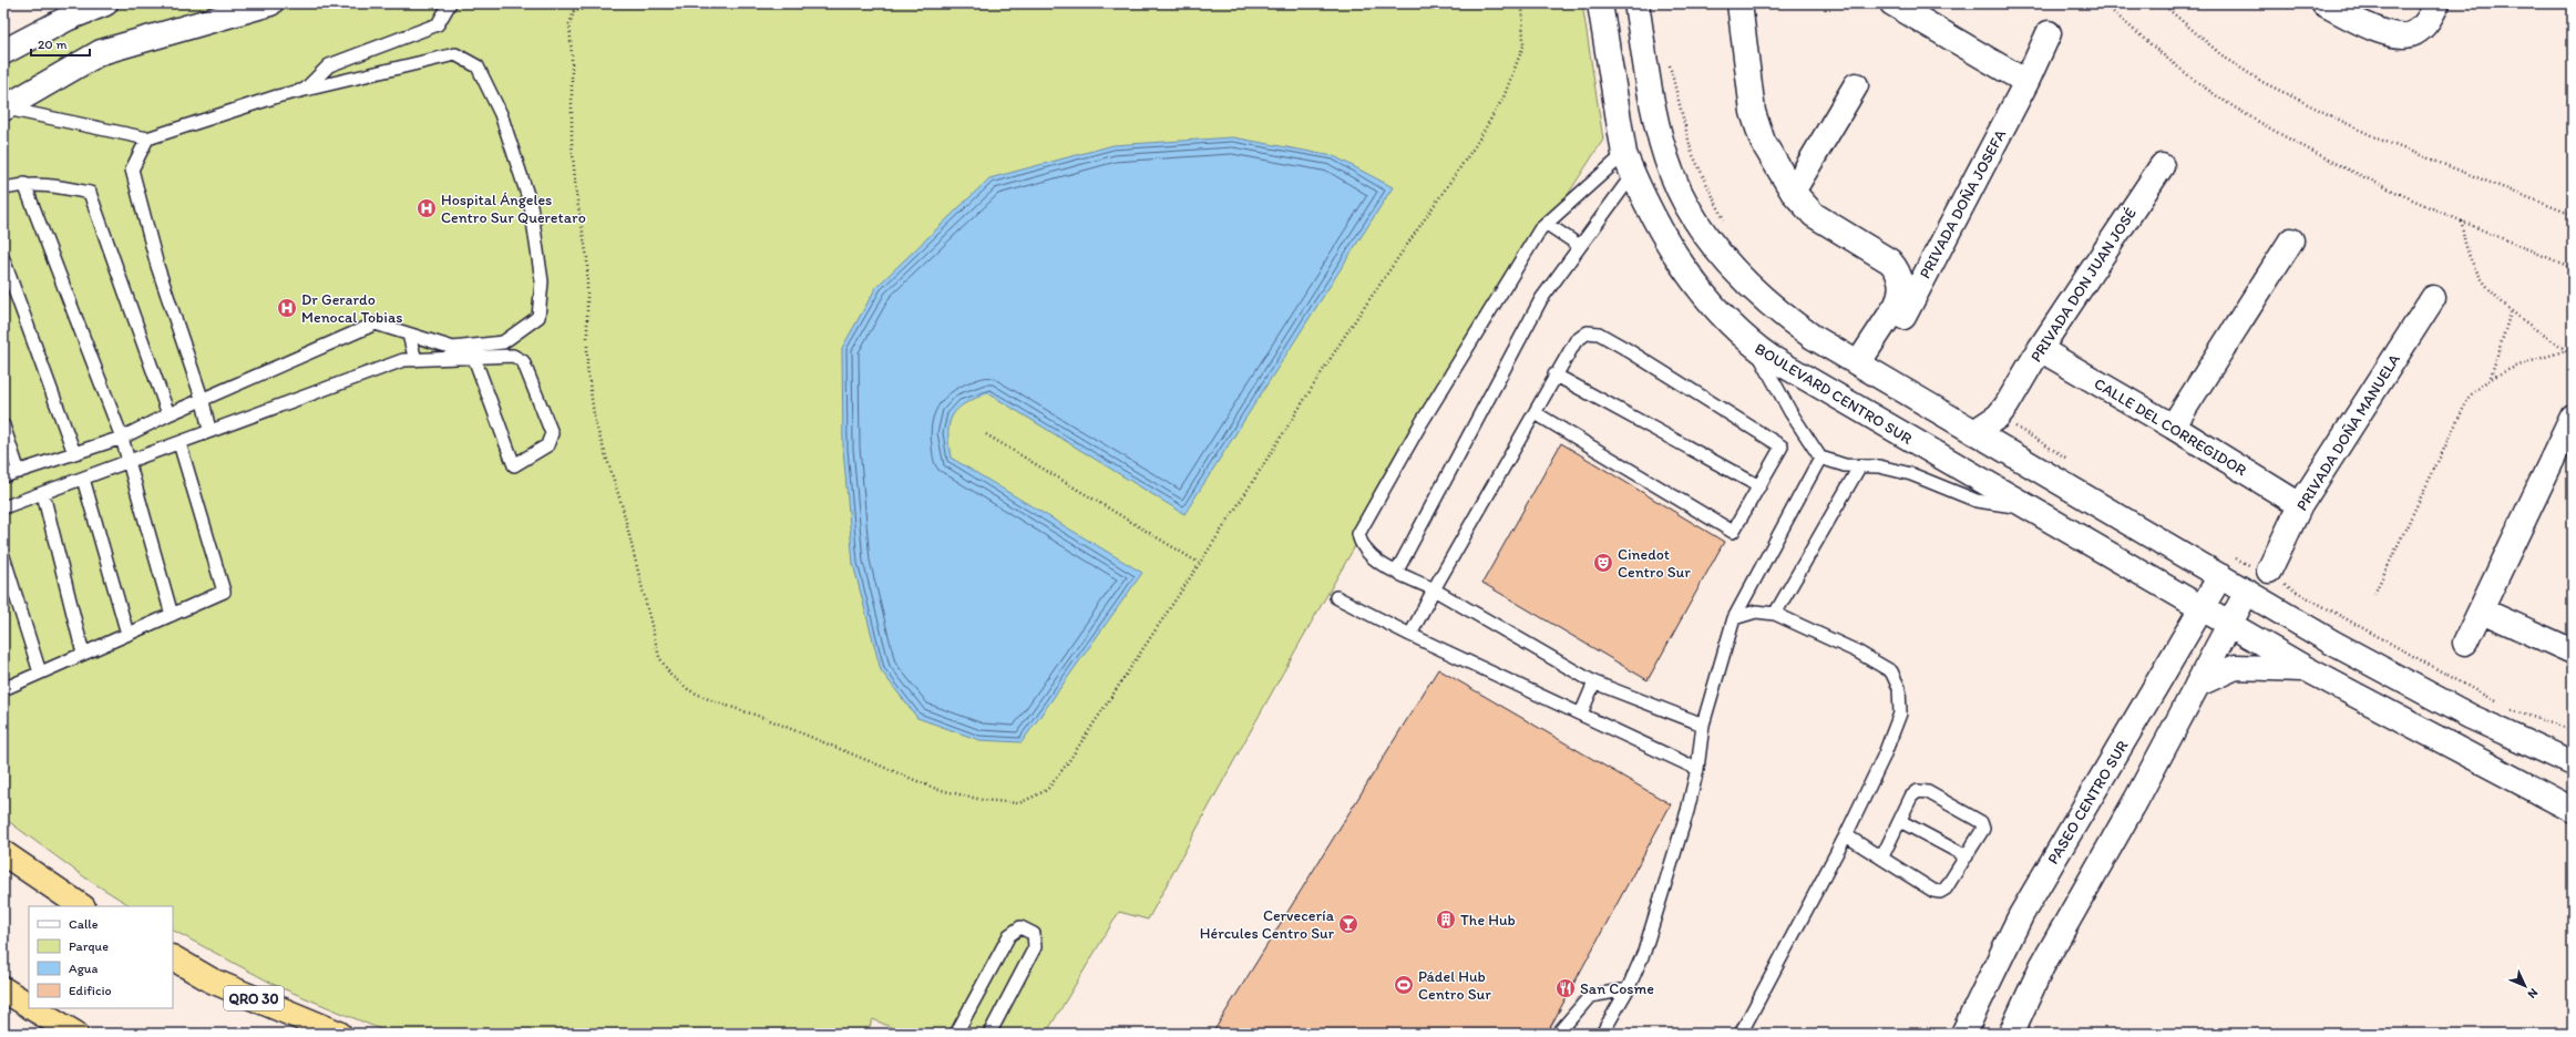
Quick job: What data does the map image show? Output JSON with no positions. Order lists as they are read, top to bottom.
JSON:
{
  "streets": {
    "highway": ["QRO 30"],
    "street": [
      "PRIVADA DOÑA JOSEFA",
      "PRIVADA DON JUAN JOSÉ",
      "BOULEVARD CENTRO SUR",
      "CALLE DEL CORREGIDOR",
      "PRIVADA DOÑA MANUELA",
      "PASEO CENTRO SUR"
    ]
  },
  "crossings": [
    ["PRIVADA DON JUAN JOSÉ", "CALLE DEL CORREGIDOR"],
    ["BOULEVARD CENTRO SUR", "PASEO CENTRO SUR"],
    ["CALLE DEL CORREGIDOR", "PRIVADA DOÑA MANUELA"]
  ],
  "places": {
    "hospital": ["Hospital Ángeles Centro Sur Queretaro", "Dr Gerardo Menocal Tobias"],
    "theatre": ["Cinedot Centro Sur"],
    "building": ["The Hub"],
    "bar": ["Cervecería Hércules Centro Sur"],
    "sports": ["Pádel Hub Centro Sur"],
    "restaurant": ["San Cosme"]
  },
  "legend": [
    "Calle",
    "Parque",
    "Agua",
    "Edificio"
  ],
  "scale_bar": "20 m",
  "north": "bottom right"
}
